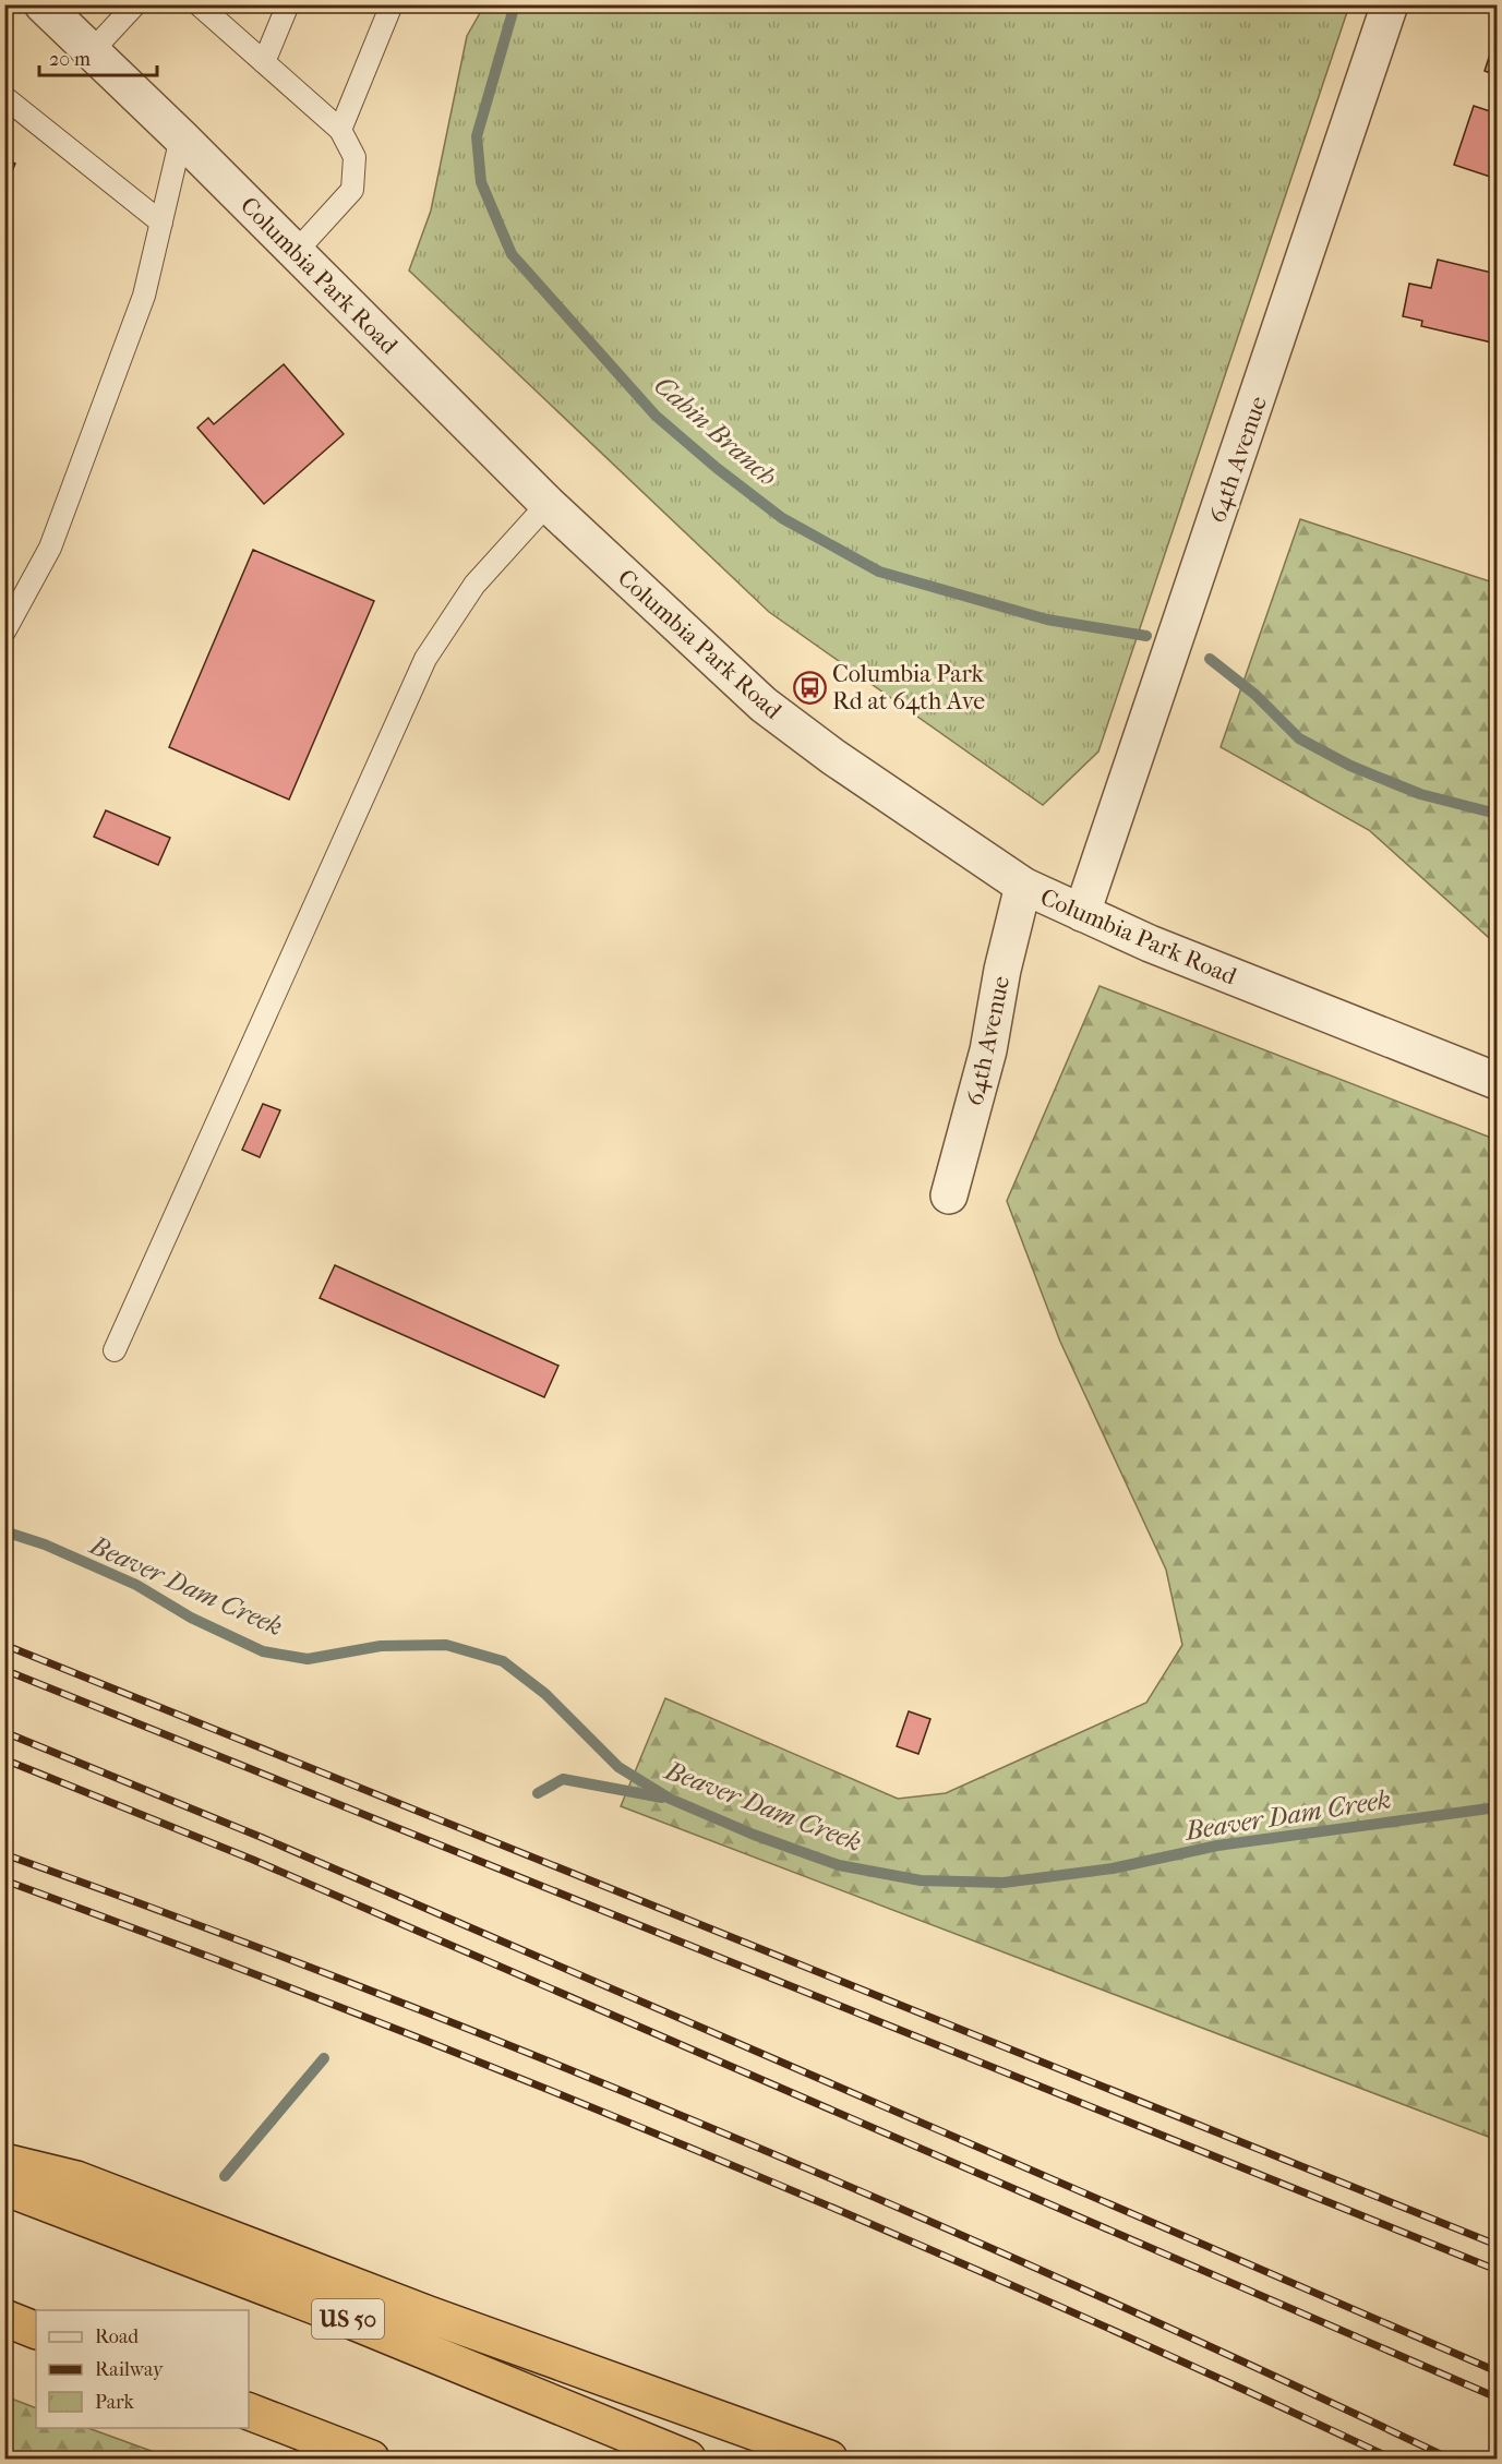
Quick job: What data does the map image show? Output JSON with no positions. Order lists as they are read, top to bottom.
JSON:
{
  "streets": {
    "highway": ["US 50"],
    "street": ["Columbia Park Road", "64th Avenue"]
  },
  "crossings": [
    ["Columbia Park Road", "64th Avenue"]
  ],
  "water": ["Cabin Branch", "Beaver Dam Creek"],
  "places": {
    "bus stop": ["Columbia Park Rd at 64th Ave"]
  },
  "legend": ["Road", "Railway", "Park"],
  "scale_bar": "20 m"
}
